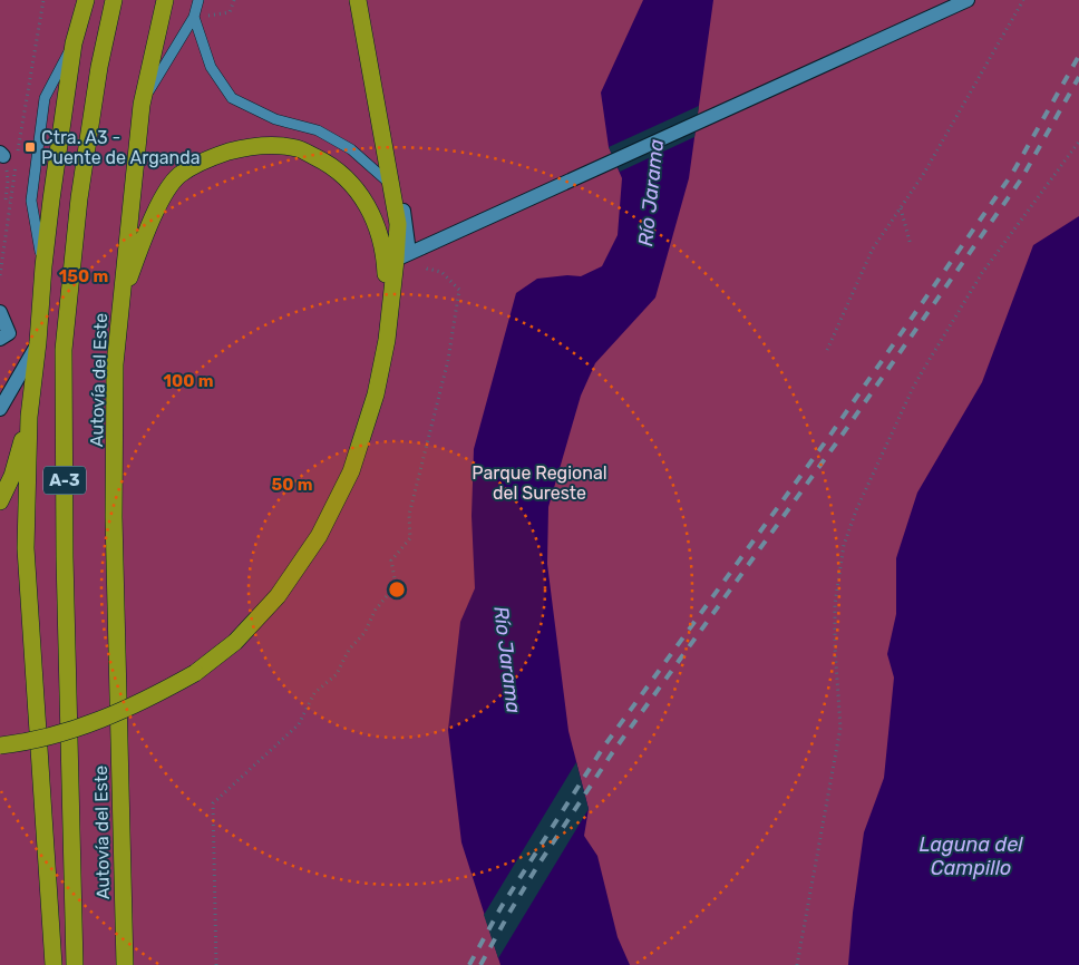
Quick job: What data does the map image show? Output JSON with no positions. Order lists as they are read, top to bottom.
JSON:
{
  "streets": {
    "highway": ["Autovía del Este", "A-3"]
  },
  "water": ["Río Jarama", "Laguna del Campillo"],
  "parks": ["Parque Regional del Sureste"],
  "places": {
    "transit": ["Ctra. A3 - Puente de Arganda"]
  },
  "rings": ["150 m", "100 m", "50 m"]
}
